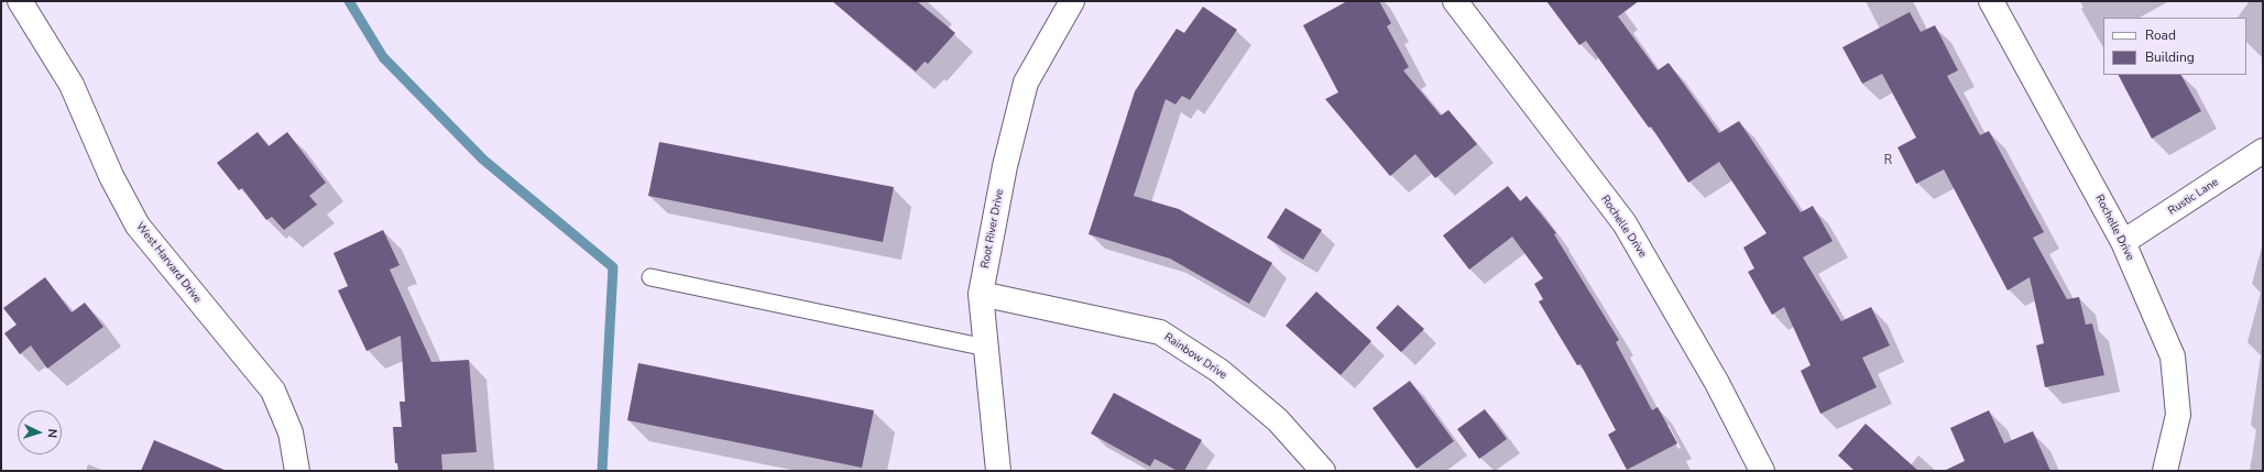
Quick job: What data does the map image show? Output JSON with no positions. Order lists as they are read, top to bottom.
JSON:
{
  "streets": {
    "street": [
      "Rustic Lane",
      "Rochelle Drive",
      "Root River Drive",
      "West Harvard Drive",
      "Rainbow Drive"
    ]
  },
  "crossings": [
    ["Rustic Lane", "Rochelle Drive"],
    ["Root River Drive", "Rainbow Drive"]
  ],
  "districts": ["R"],
  "legend": ["Road", "Building"],
  "north": "right"
}
